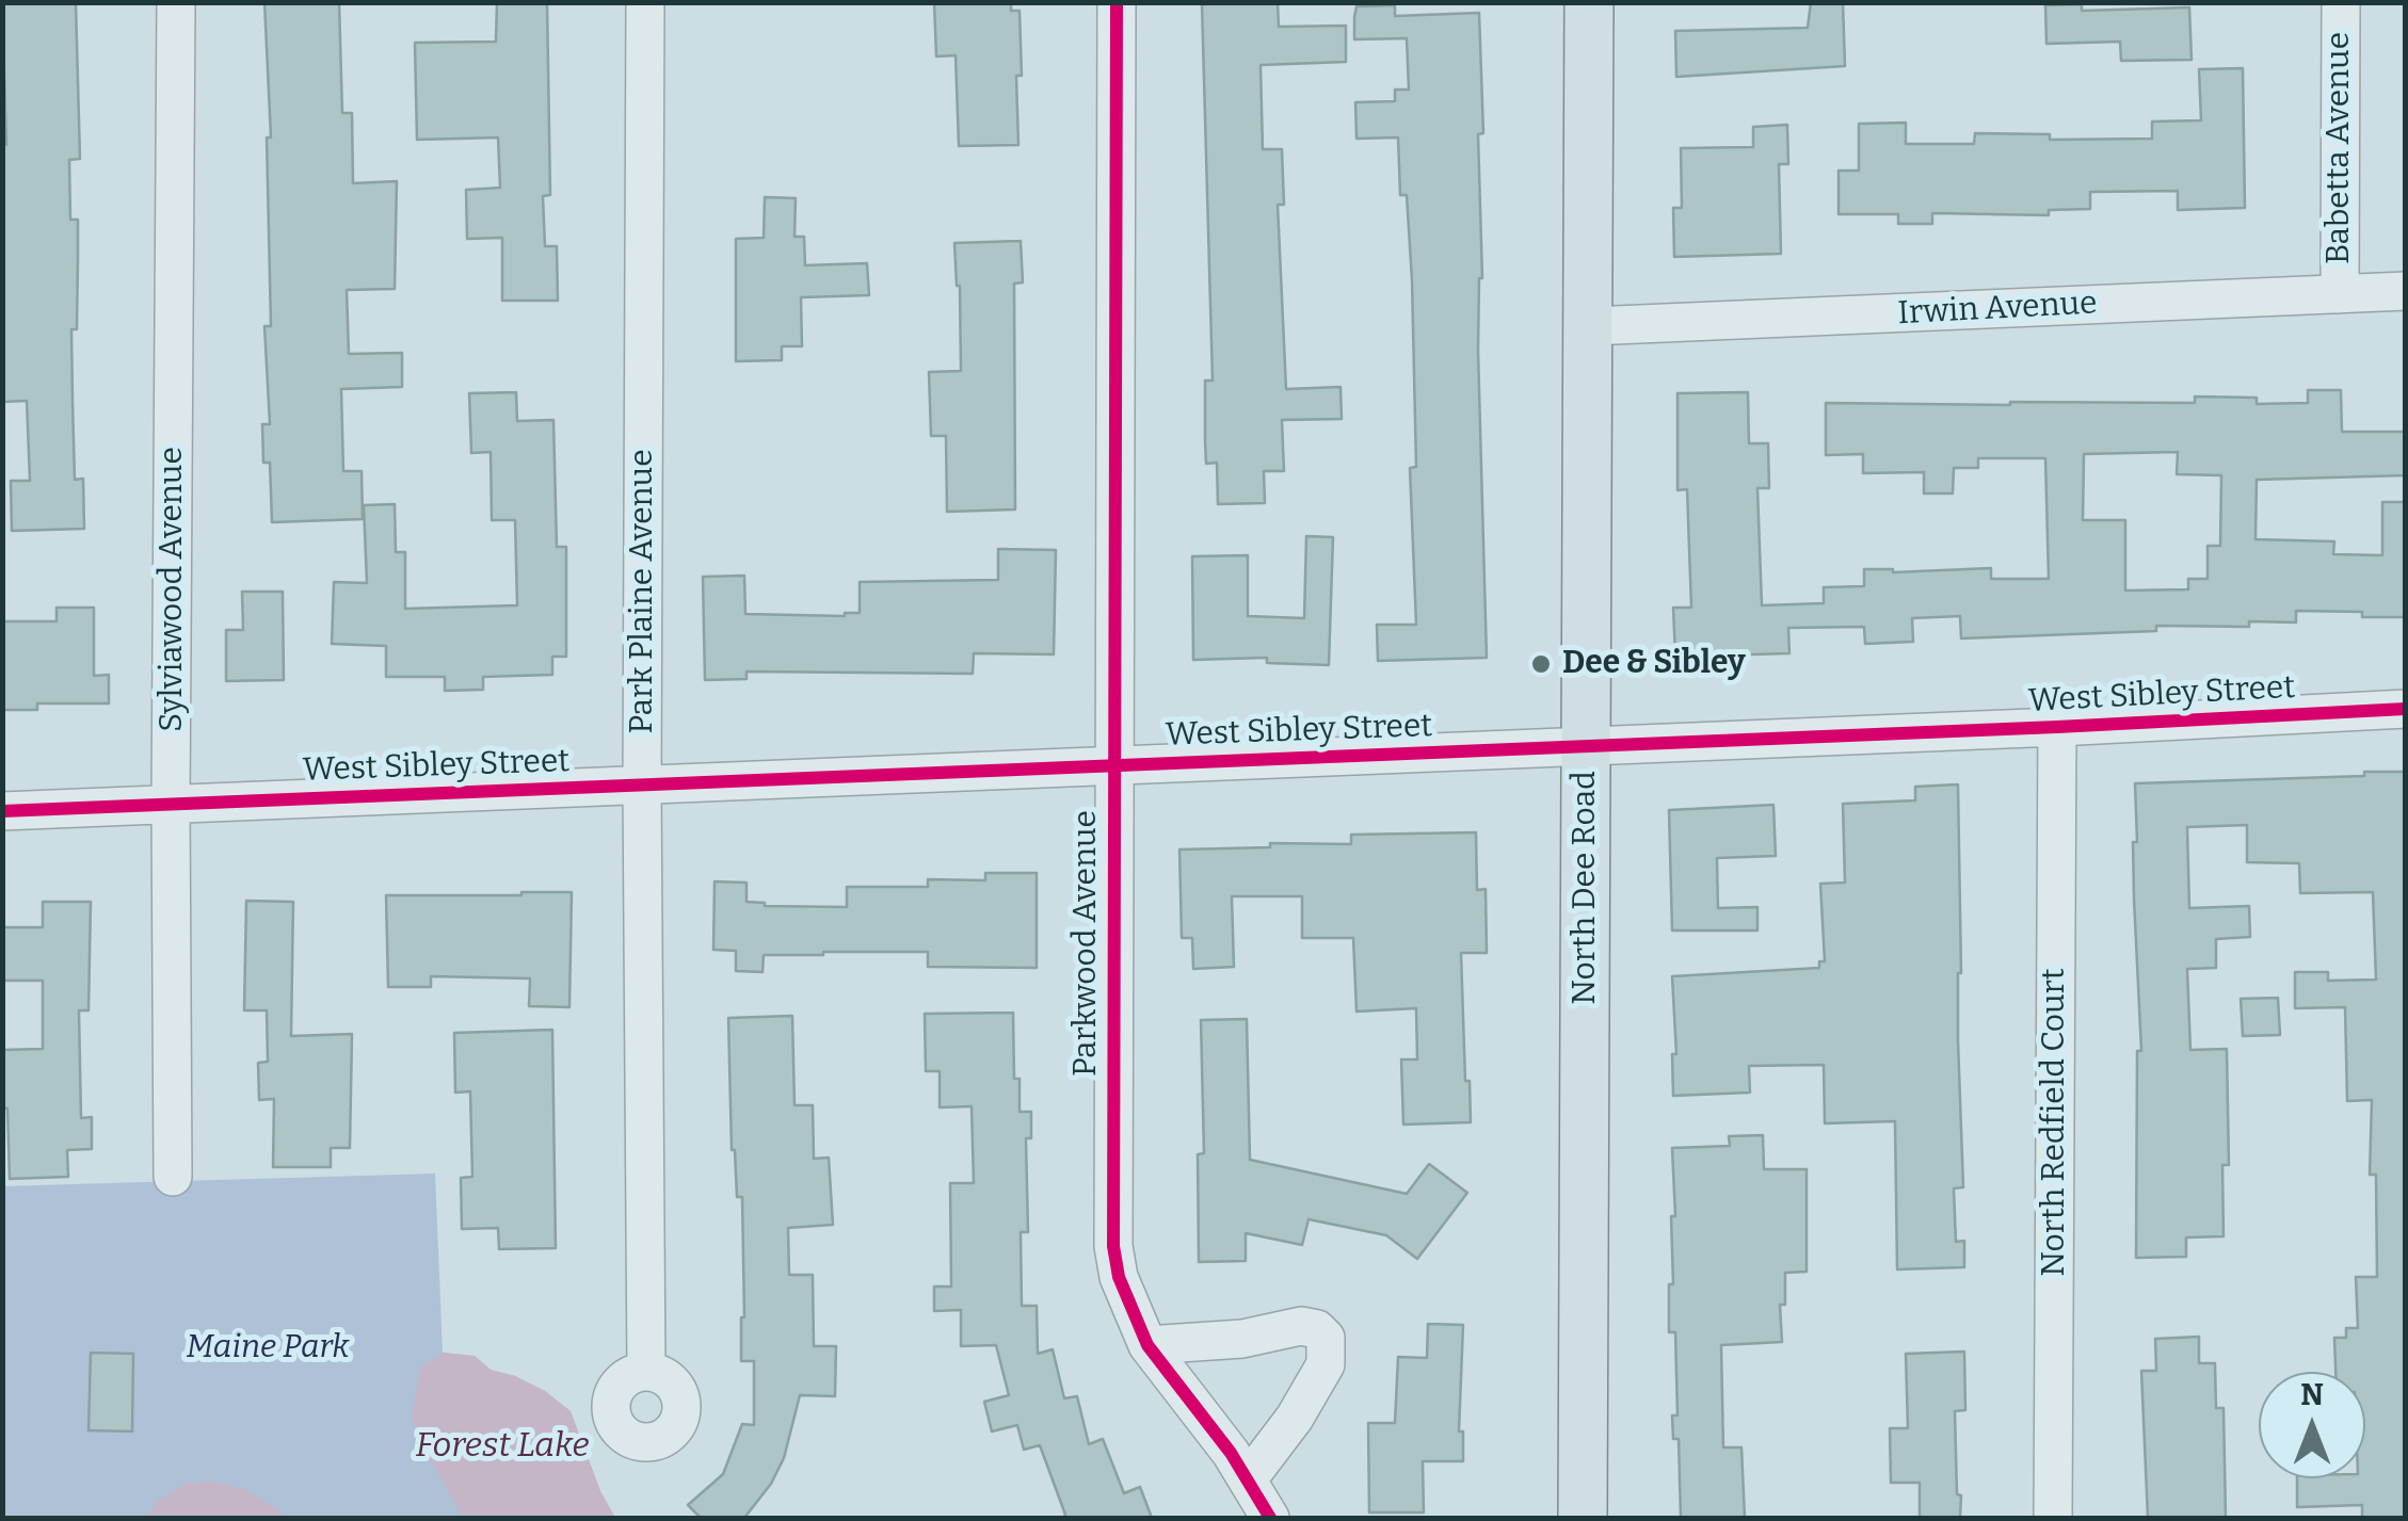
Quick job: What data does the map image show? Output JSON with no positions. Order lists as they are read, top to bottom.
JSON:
{
  "streets": {
    "main road": ["North Dee Road"],
    "street": [
      "Babetta Avenue",
      "Irwin Avenue",
      "Sylviawood Avenue",
      "Park Plaine Avenue",
      "West Sibley Street",
      "Parkwood Avenue",
      "North Redfield Court"
    ]
  },
  "crossings": [
    ["Babetta Avenue", "Irwin Avenue"],
    ["Irwin Avenue", "North Dee Road"],
    ["Sylviawood Avenue", "West Sibley Street"],
    ["Park Plaine Avenue", "West Sibley Street"],
    ["West Sibley Street", "North Dee Road"],
    ["West Sibley Street", "Parkwood Avenue"],
    ["West Sibley Street", "North Redfield Court"]
  ],
  "water": ["Forest Lake"],
  "parks": ["Maine Park"],
  "places": ["Dee & Sibley"],
  "north": "top"
}
